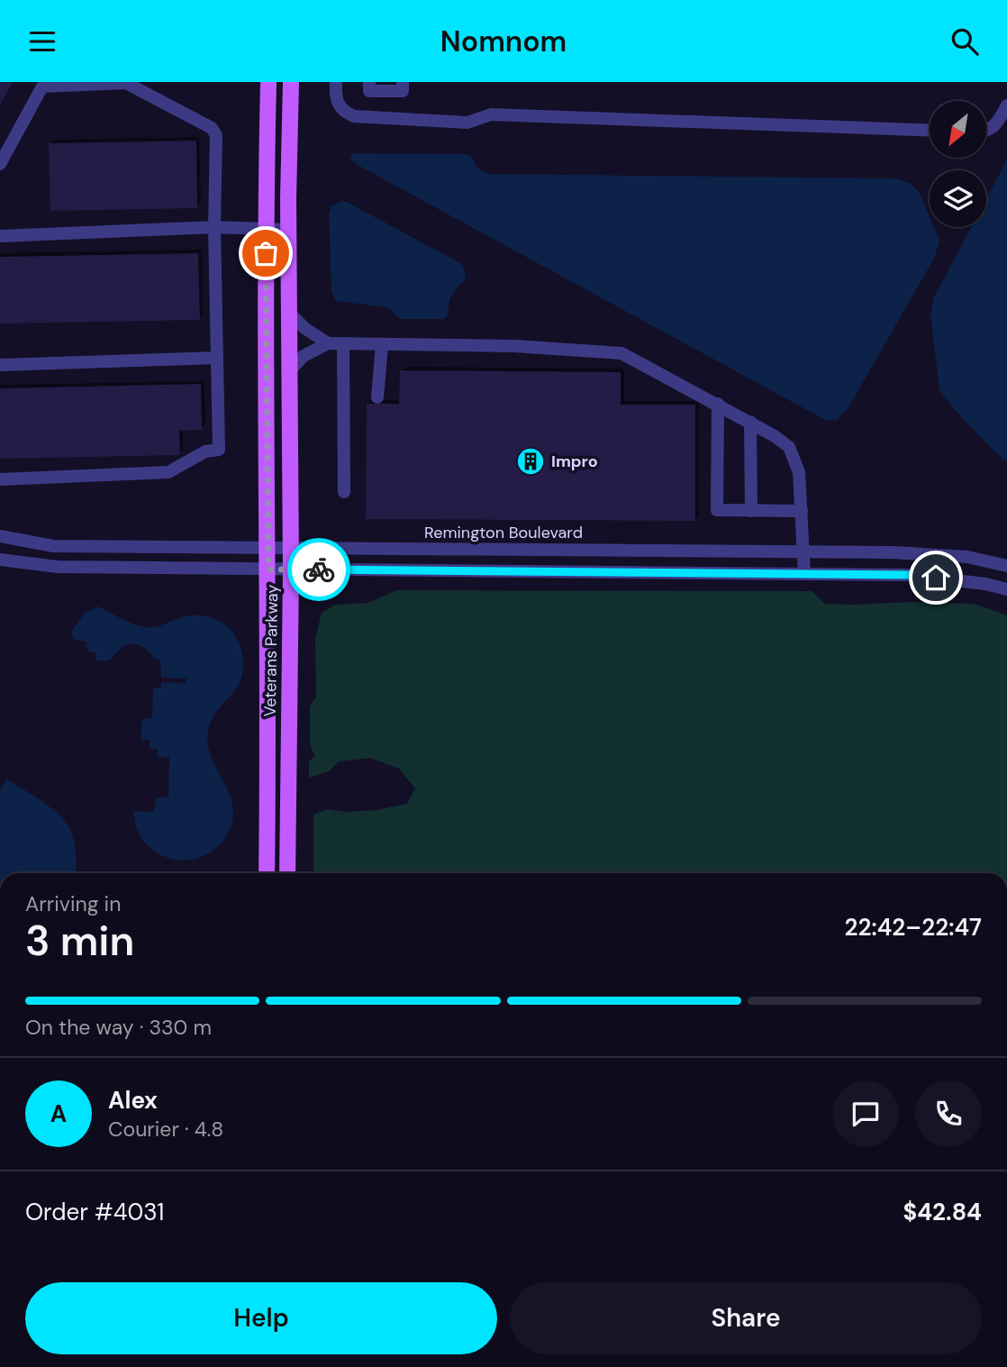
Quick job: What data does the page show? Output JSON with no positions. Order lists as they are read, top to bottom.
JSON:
{
  "streets": {
    "main road": ["Veterans Parkway"],
    "street": ["Remington Boulevard"]
  },
  "crossings": [
    ["Remington Boulevard", "Veterans Parkway"]
  ],
  "places": {
    "building": ["Impro"]
  },
  "north": "bottom left",
  "page": {
    "header": "Nomnom",
    "heading": ["3 min", "Arriving in", "22:42–22:47"],
    "panel": [
      "Alex",
      "Courier · 4.8",
      "Order #4031",
      "$42.84"
    ],
    "bar": "On the way · 330 m",
    "round": "A",
    "buttons": ["Help", "Share"]
  }
}
